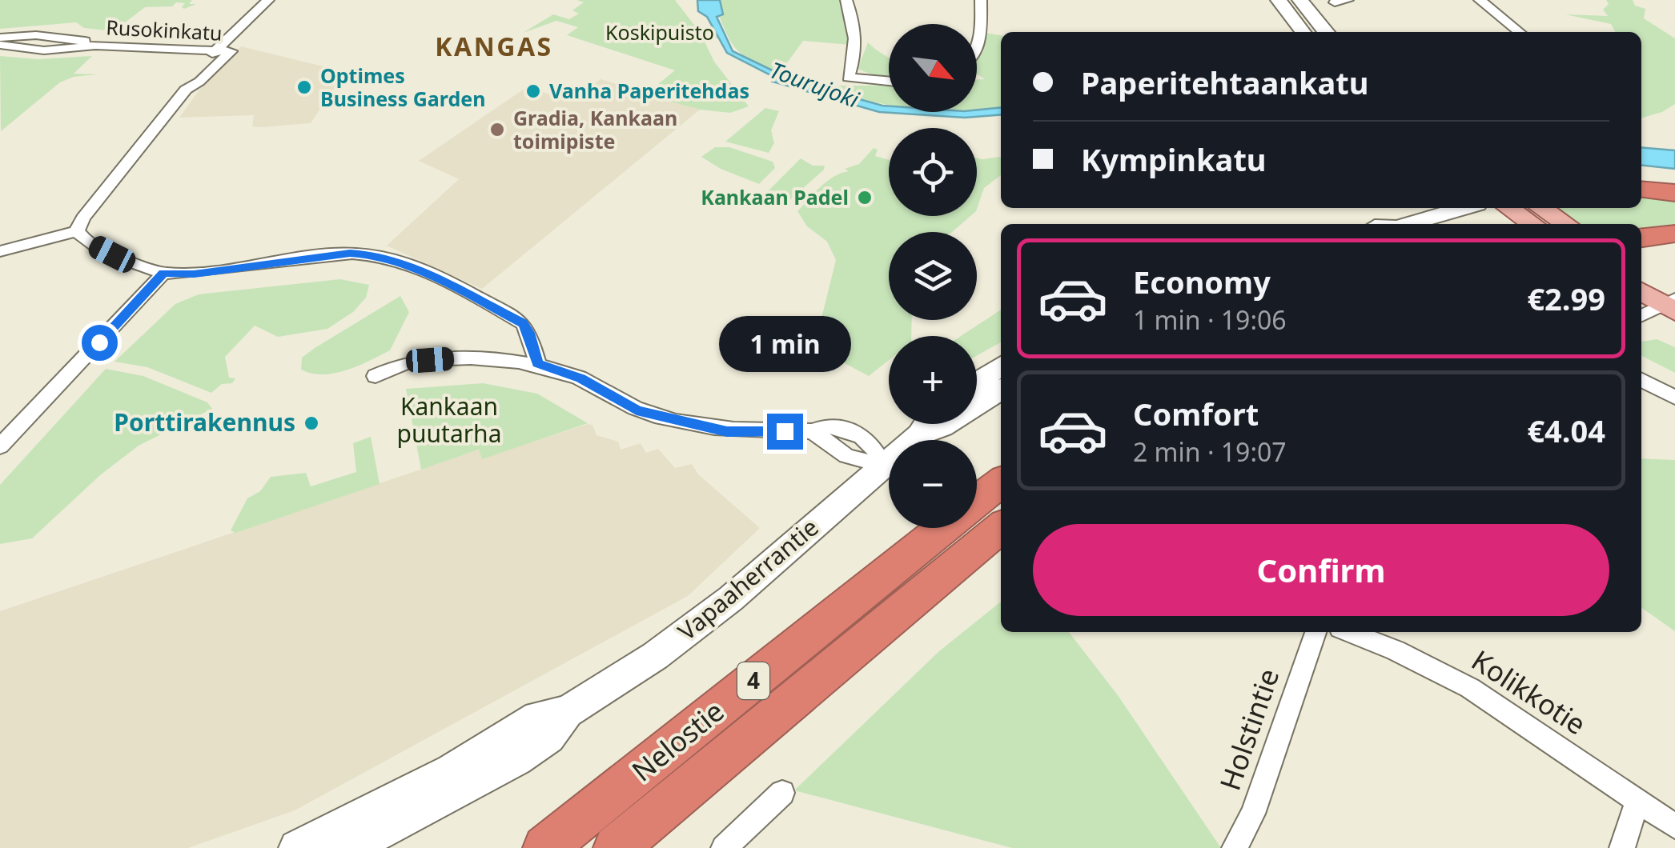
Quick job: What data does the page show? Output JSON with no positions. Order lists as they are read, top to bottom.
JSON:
{
  "streets": {
    "highway": ["4", "Nelostie"],
    "street": [
      "Rusokinkatu",
      "Vapaaherrantie",
      "Kolikkotie",
      "Holstintie"
    ]
  },
  "districts": ["KANGAS"],
  "water": ["Tourujoki"],
  "parks": ["Koskipuisto", "Kankaan puutarha"],
  "places": [
    "Optimes Business Garden",
    "Vanha Paperitehdas",
    "Gradia, Kankaan toimipiste",
    "Kankaan Padel",
    "Porttirakennus"
  ],
  "north": "bottom right",
  "page": {
    "map_buttons": ["+", "−"],
    "banner": ["Paperitehtaankatu", "Kympinkatu"],
    "list": [
      {
        "name": "Economy",
        "note": "1 min · 19:06",
        "value": "€2.99"
      },
      {
        "name": "Comfort",
        "note": "2 min · 19:07",
        "value": "€4.04"
      }
    ],
    "bubble": "1 min",
    "buttons": "Confirm"
  }
}
